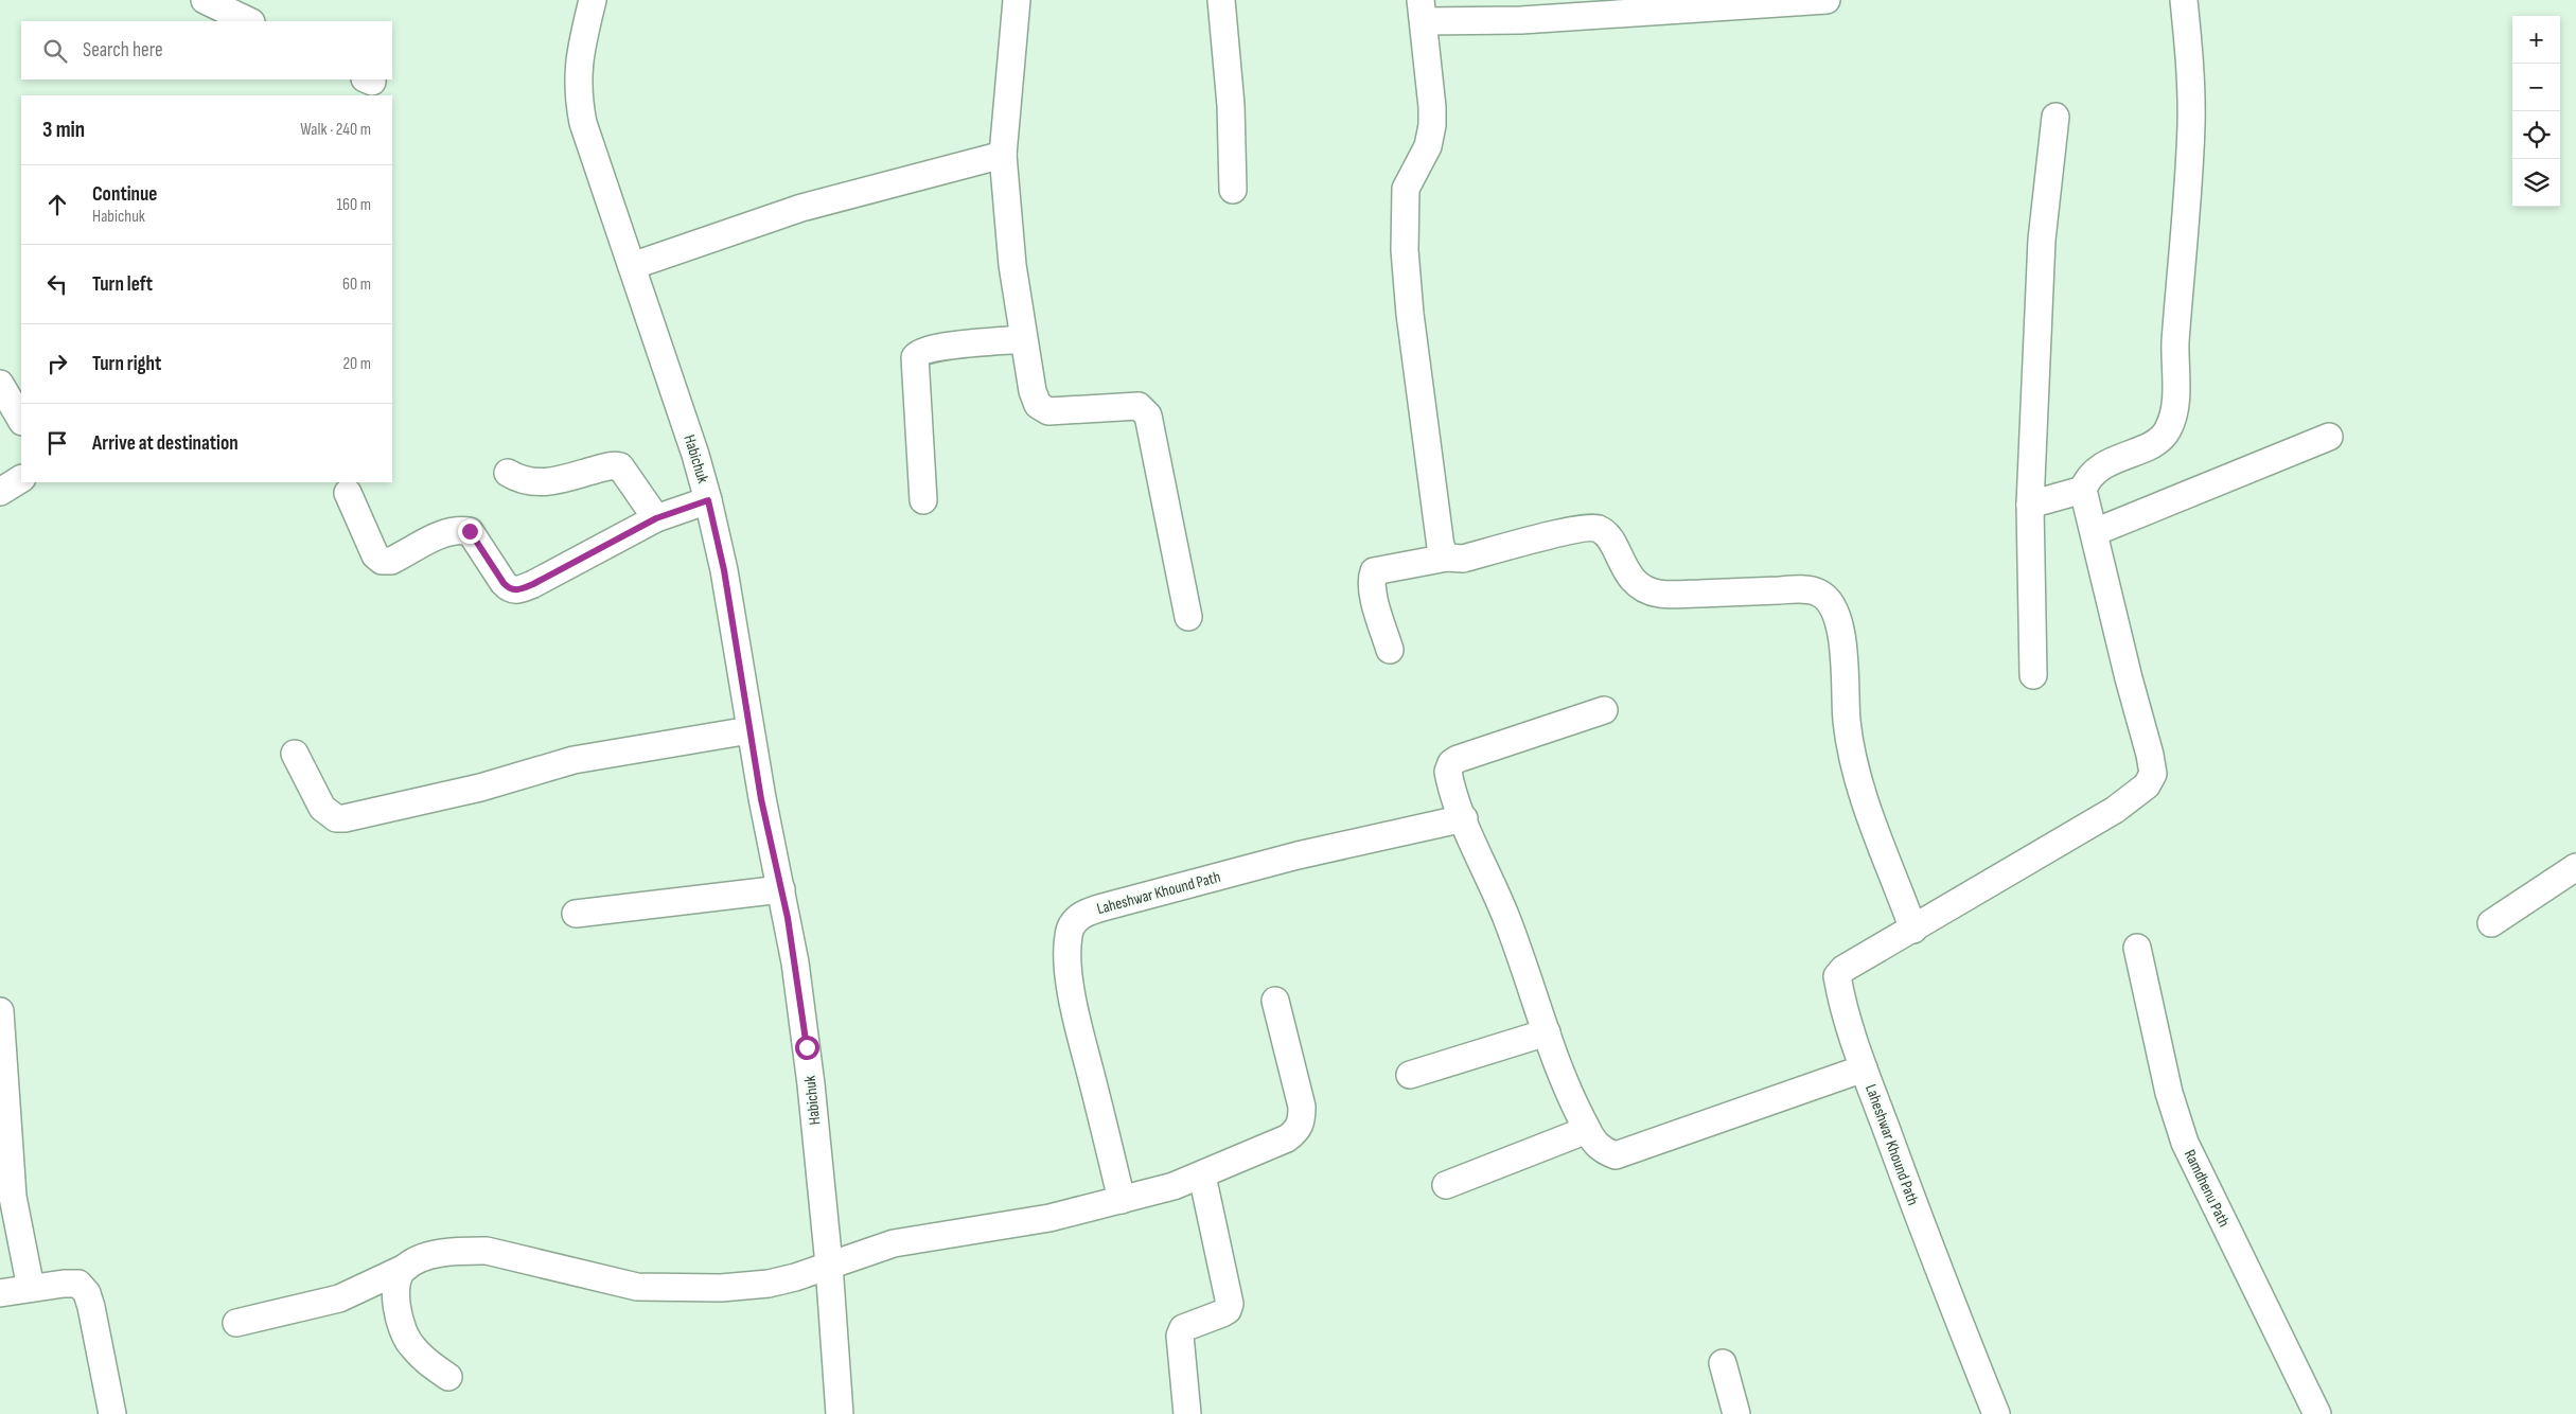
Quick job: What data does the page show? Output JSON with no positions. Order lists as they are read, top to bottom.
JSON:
{
  "streets": {
    "street": ["Habichuk", "Laheshwar Khound Path", "Ramdhenu Path"]
  },
  "page": {
    "map_buttons": ["+", "−"],
    "search": "Search here",
    "heading": ["3 min", "Walk · 240 m"],
    "list": [
      ["Continue", "Habichuk", "160 m"],
      ["Turn left", "60 m"],
      ["Turn right", "20 m"],
      "Arrive at destination"
    ]
  }
}
